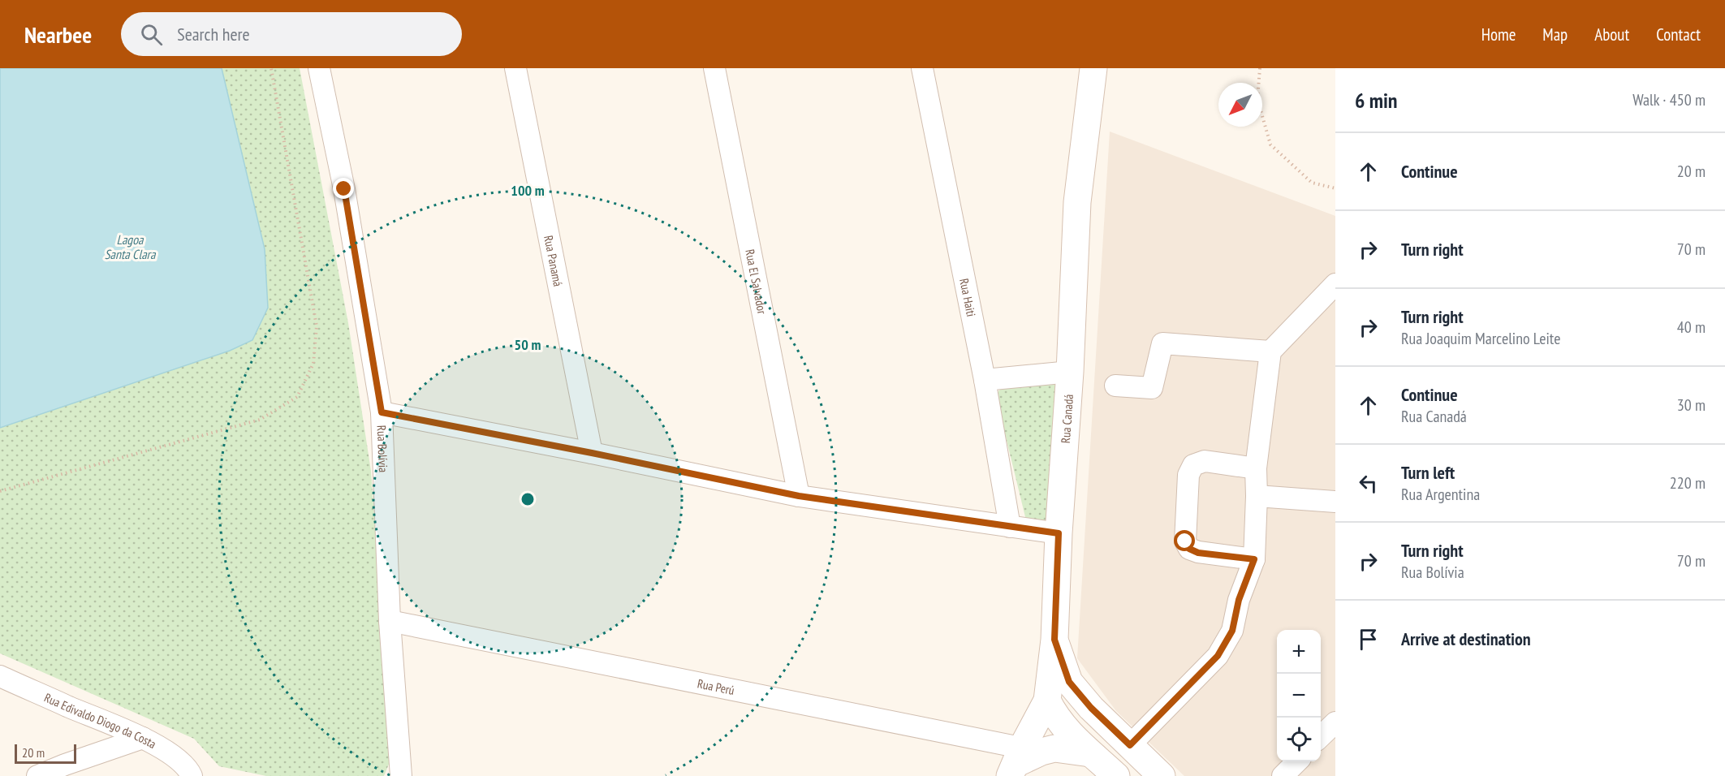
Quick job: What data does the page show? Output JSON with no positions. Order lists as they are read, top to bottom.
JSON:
{
  "streets": {
    "main road": ["Rua Canadá"],
    "street": [
      "Rua Panamá",
      "Rua El Salvador",
      "Rua Haiti",
      "Rua Bolívia",
      "Rua Perú",
      "Rua Edivaldo Diogo da Costa"
    ]
  },
  "crossings": [
    ["Rua Canadá", "Rua Perú"],
    ["Rua Bolívia", "Rua Perú"]
  ],
  "water": ["Lagoa Santa Clara"],
  "scale_bar": "20 m",
  "north": "bottom left",
  "page": {
    "header": "Nearbee",
    "search": "Search here",
    "nav": [
      "Home",
      "Map",
      "About",
      "Contact"
    ],
    "heading": ["6 min", "Walk · 450 m"],
    "list": [
      ["Continue", "20 m"],
      ["Turn right", "70 m"],
      ["Turn right", "Rua Joaquim Marcelino Leite", "40 m"],
      ["Continue", "Rua Canadá", "30 m"],
      ["Turn left", "Rua Argentina", "220 m"],
      ["Turn right", "Rua Bolívia", "70 m"],
      "Arrive at destination"
    ],
    "map_buttons": ["+", "−"],
    "scale": "20 m"
  },
  "rings": ["100 m", "50 m"]
}
